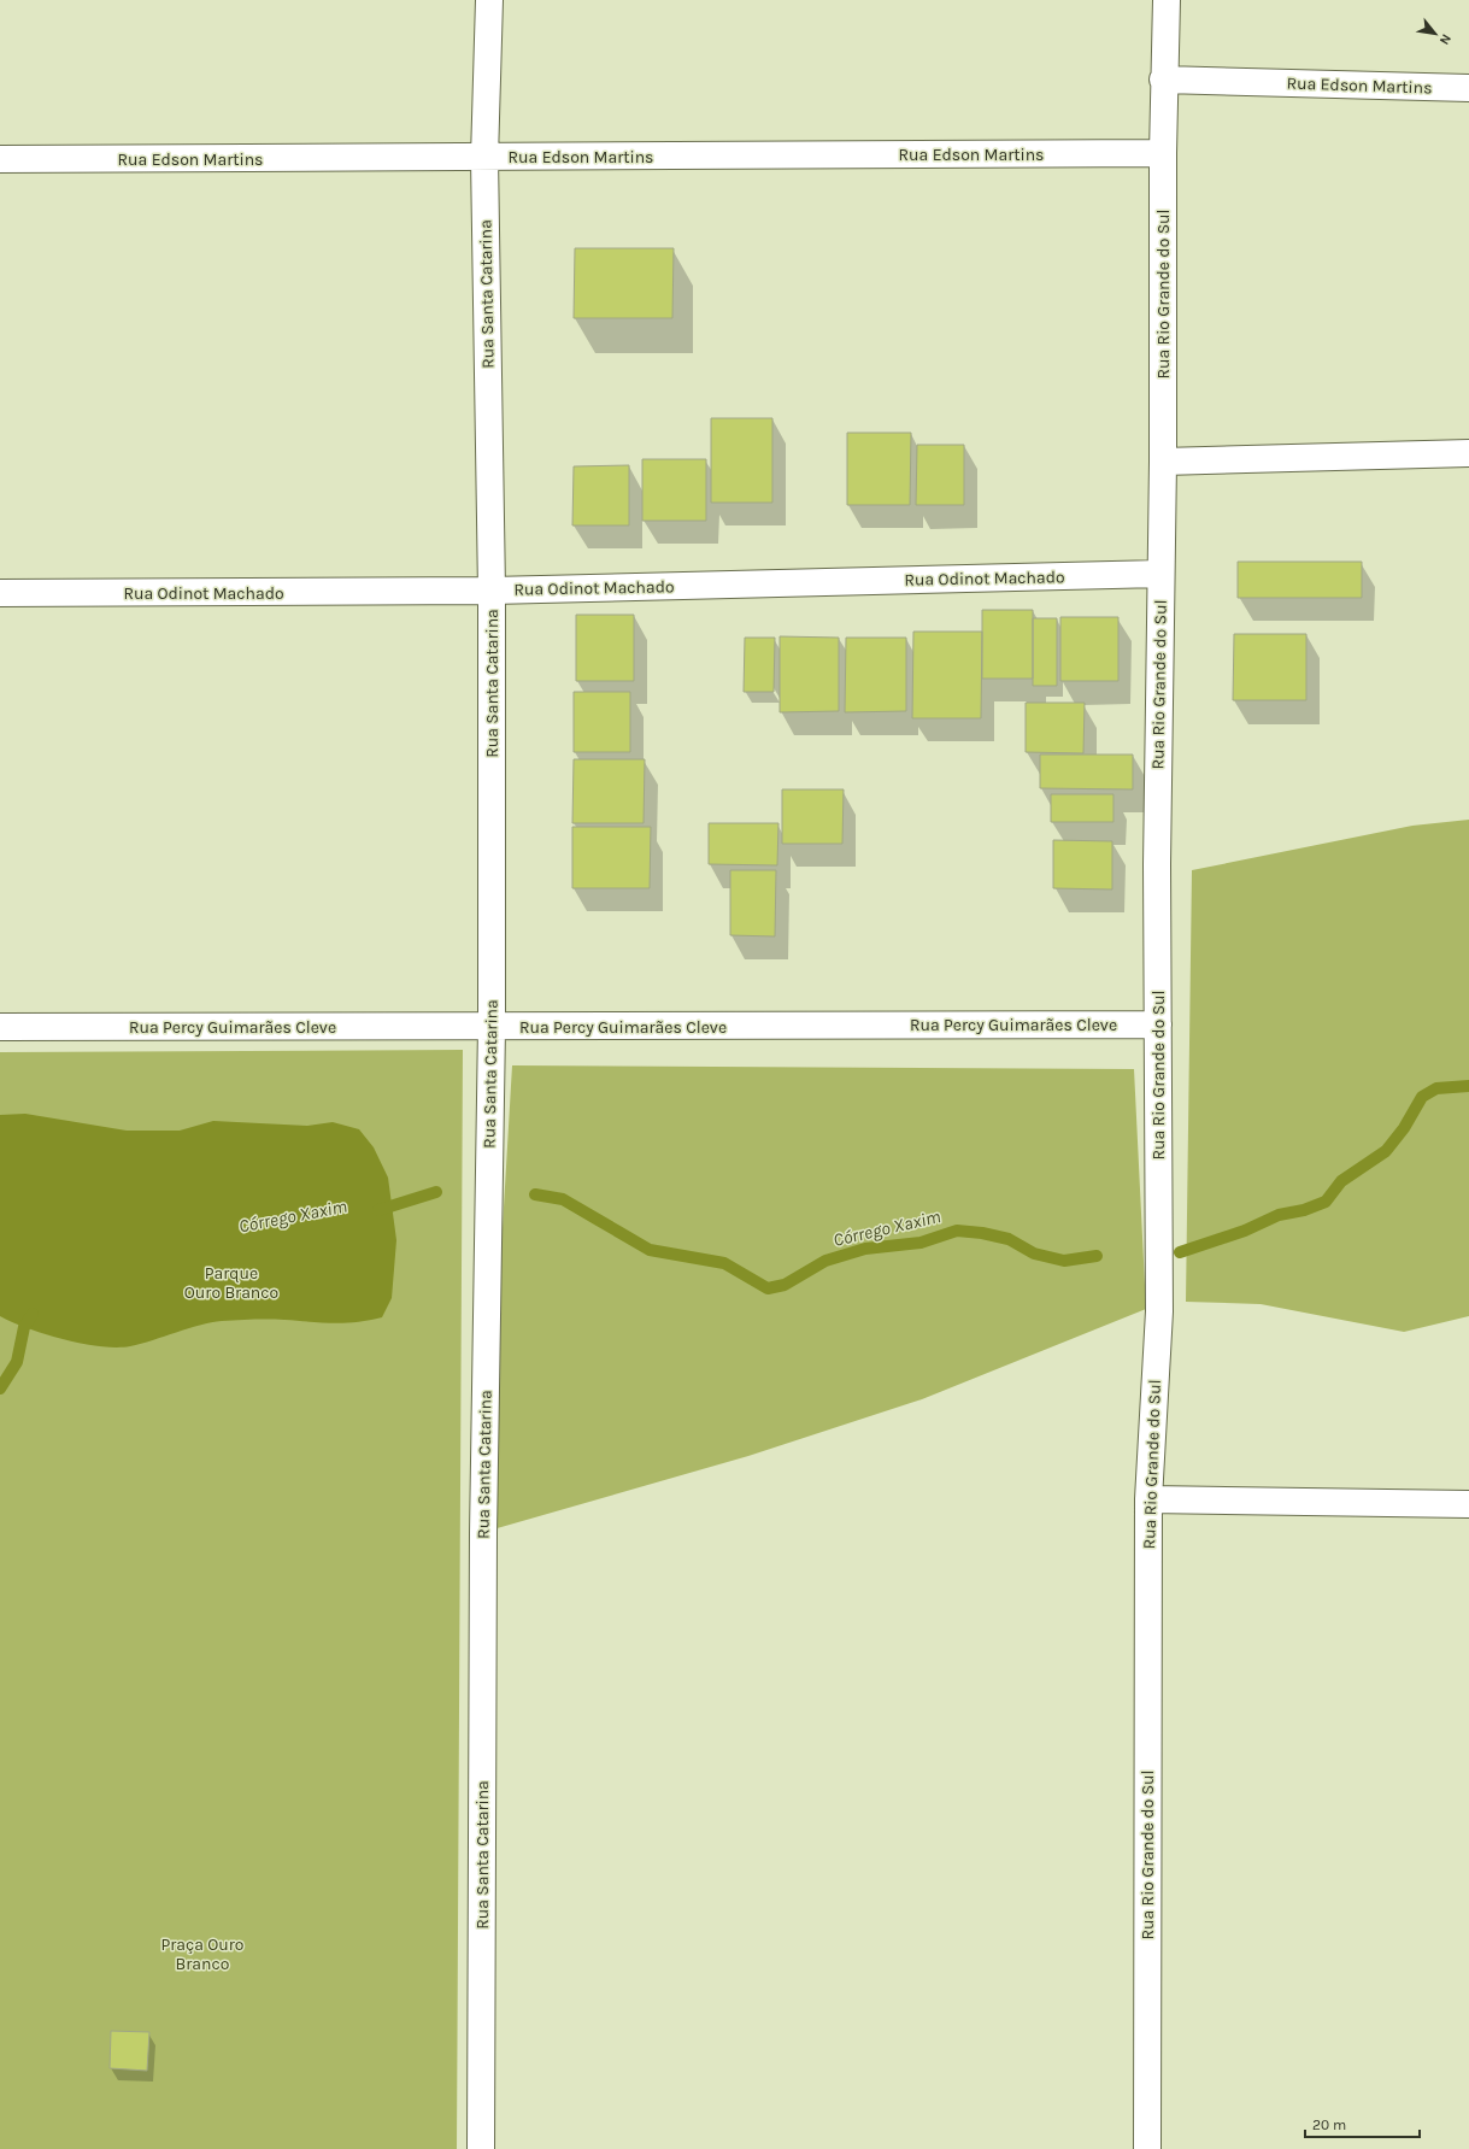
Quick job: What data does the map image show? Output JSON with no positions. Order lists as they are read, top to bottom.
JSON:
{
  "streets": {
    "street": [
      "Rua Edson Martins",
      "Rua Santa Catarina",
      "Rua Rio Grande do Sul",
      "Rua Odinot Machado",
      "Rua Percy Guimarães Cleve"
    ]
  },
  "crossings": [
    ["Rua Edson Martins", "Rua Santa Catarina"],
    ["Rua Edson Martins", "Rua Rio Grande do Sul"],
    ["Rua Santa Catarina", "Rua Odinot Machado"],
    ["Rua Santa Catarina", "Rua Percy Guimarães Cleve"],
    ["Rua Rio Grande do Sul", "Rua Odinot Machado"],
    ["Rua Rio Grande do Sul", "Rua Percy Guimarães Cleve"]
  ],
  "water": ["Córrego Xaxim"],
  "parks": ["Parque Ouro Branco", "Praça Ouro Branco"],
  "scale_bar": "20 m",
  "north": "bottom right"
}
